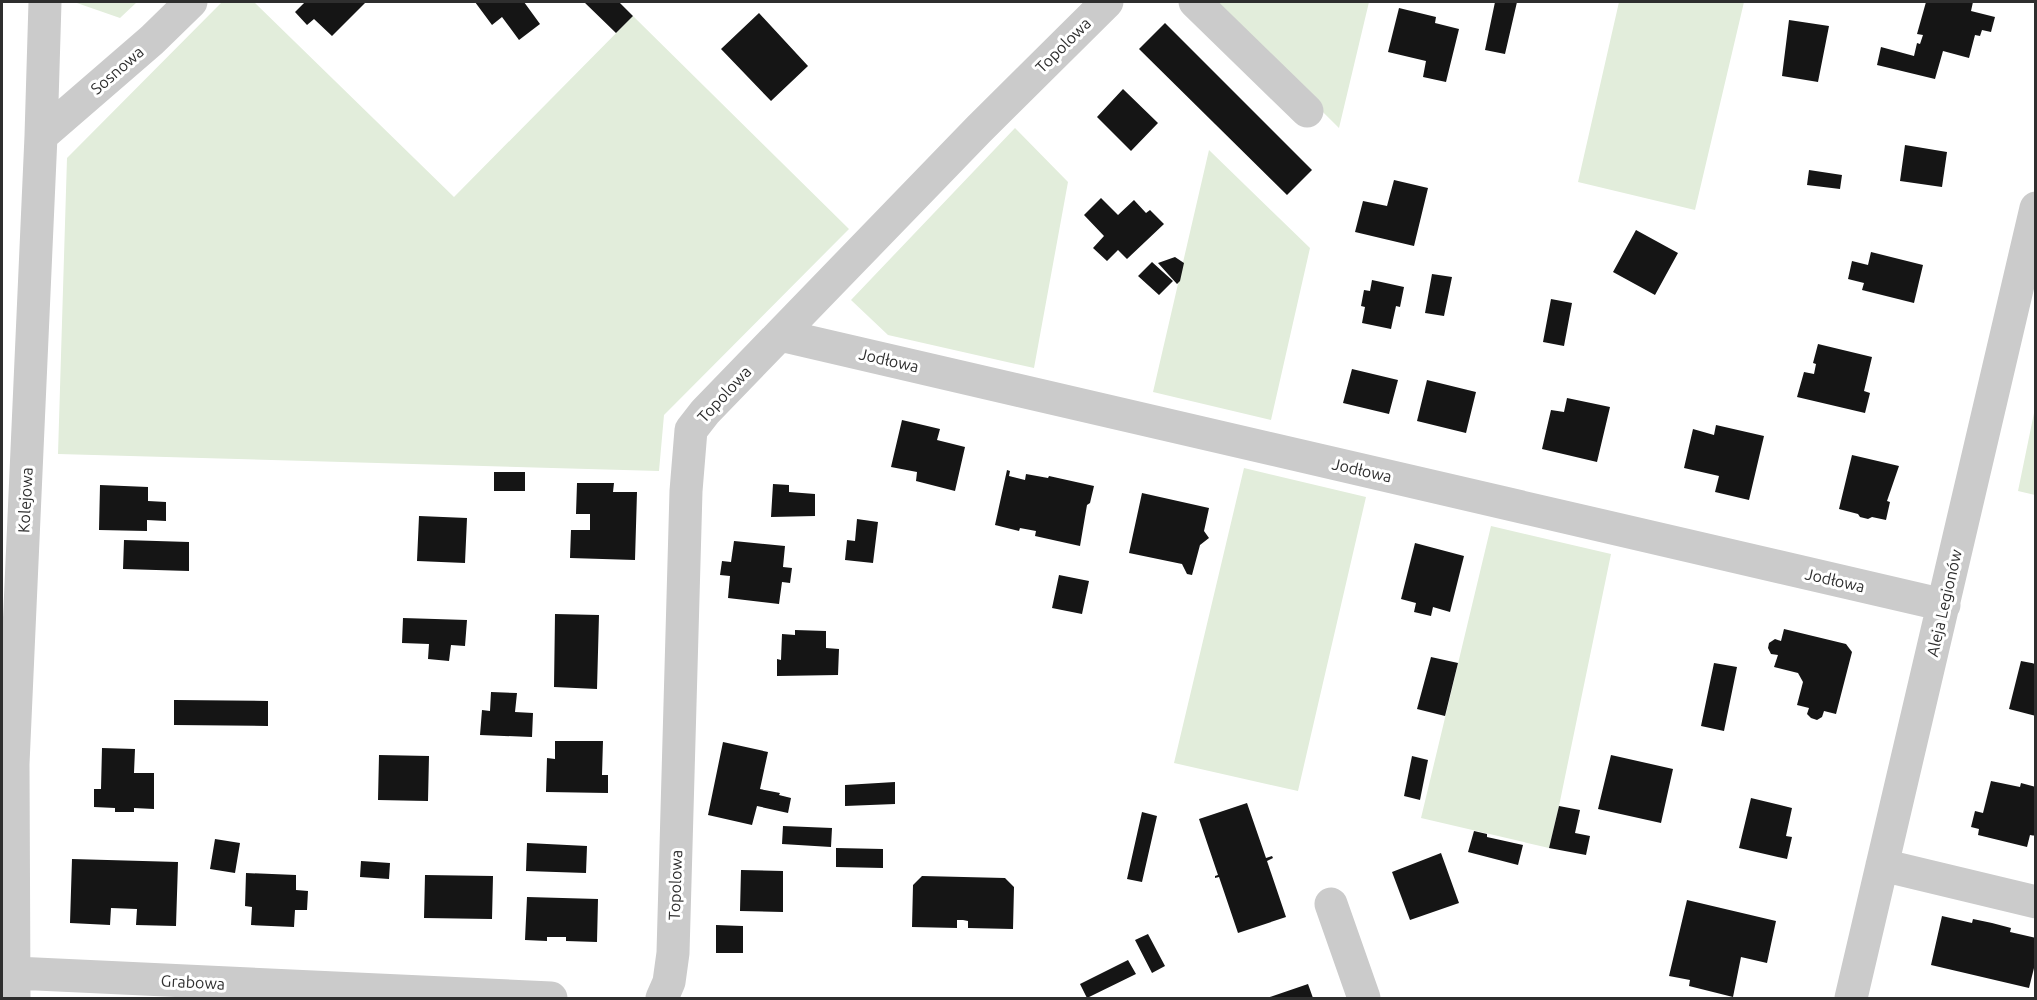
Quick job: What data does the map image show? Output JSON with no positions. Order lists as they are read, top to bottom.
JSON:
{
  "streets": {
    "street": [
      "Topolowa",
      "Sosnowa",
      "Jodłowa",
      "Kolejowa",
      "Aleja Legionów",
      "Grabowa"
    ]
  },
  "crossings": [
    ["Topolowa", "Jodłowa"],
    ["Sosnowa", "Kolejowa"],
    ["Jodłowa", "Aleja Legionów"],
    ["Kolejowa", "Grabowa"]
  ]
}
